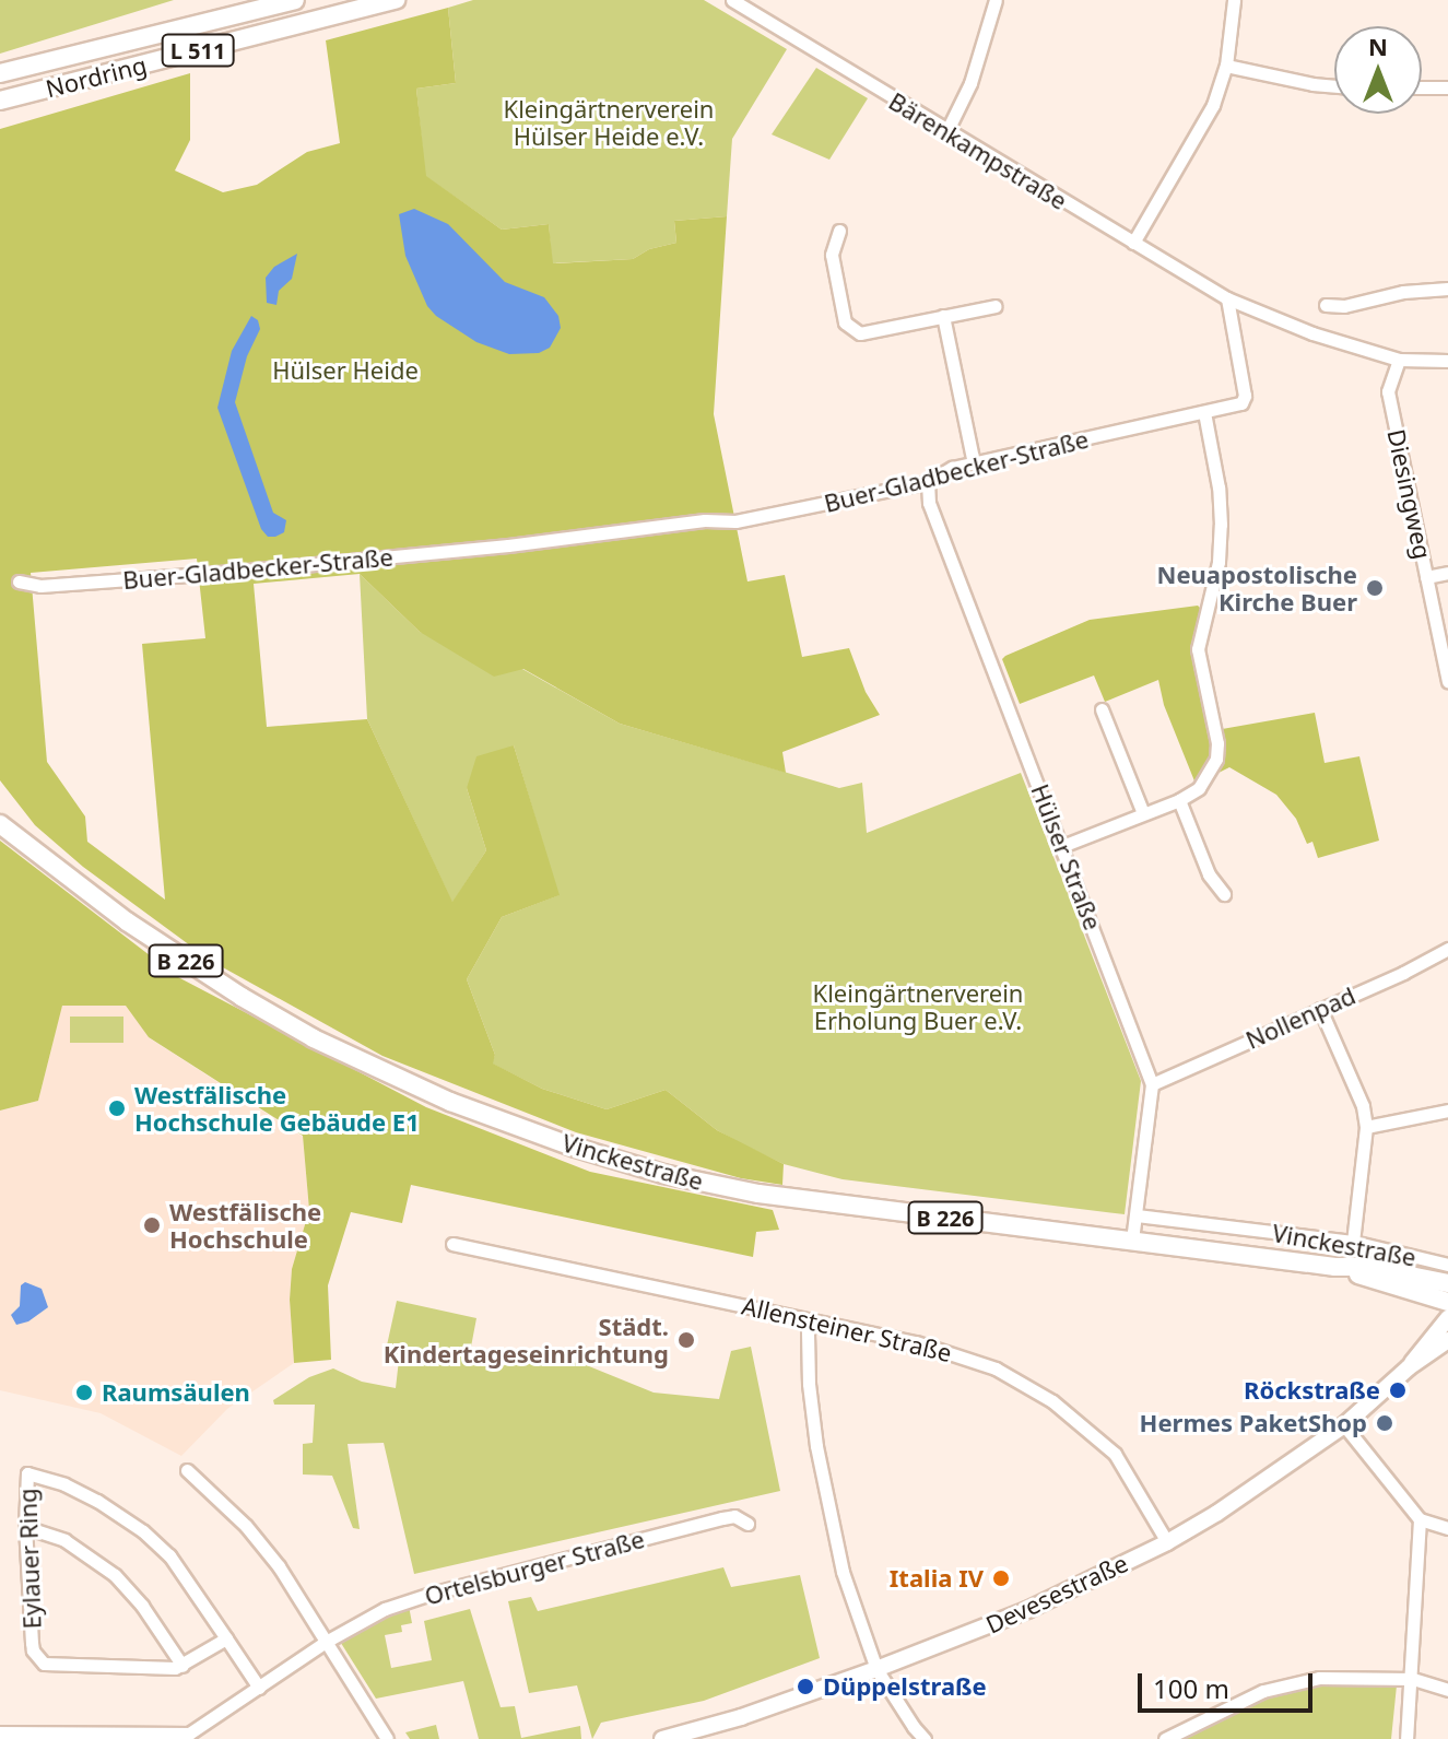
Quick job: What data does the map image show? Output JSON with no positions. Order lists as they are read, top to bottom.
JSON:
{
  "streets": {
    "main road": [
      "L 511",
      "Nordring",
      "B 226",
      "Vinckestraße"
    ],
    "street": [
      "Bärenkampstraße",
      "Buer-Gladbecker-Straße",
      "Diesingweg",
      "Hülser Straße",
      "Nollenpad",
      "Allensteiner Straße",
      "Eylauer Ring",
      "Ortelsburger Straße",
      "Devesestraße"
    ]
  },
  "crossings": [
    ["Bärenkampstraße", "Buer-Gladbecker-Straße"],
    ["Buer-Gladbecker-Straße", "Hülser Straße"],
    ["Hülser Straße", "Nollenpad"],
    ["Hülser Straße", "Vinckestraße"],
    ["Allensteiner Straße", "Devesestraße"],
    ["Eylauer Ring", "Ortelsburger Straße"]
  ],
  "parks": ["Kleingärtnerverein Hülser Heide e.V.", "Hülser Heide", "Kleingärtnerverein Erholung Buer e.V."],
  "places": [
    "Neuapostolische Kirche Buer",
    "Westfälische Hochschule Gebäude E1",
    "Westfälische Hochschule",
    "Städt. Kindertageseinrichtung",
    "Röckstraße",
    "Raumsäulen",
    "Hermes PaketShop",
    "Italia IV",
    "Düppelstraße"
  ],
  "scale_bar": "100 m",
  "north": "top"
}
